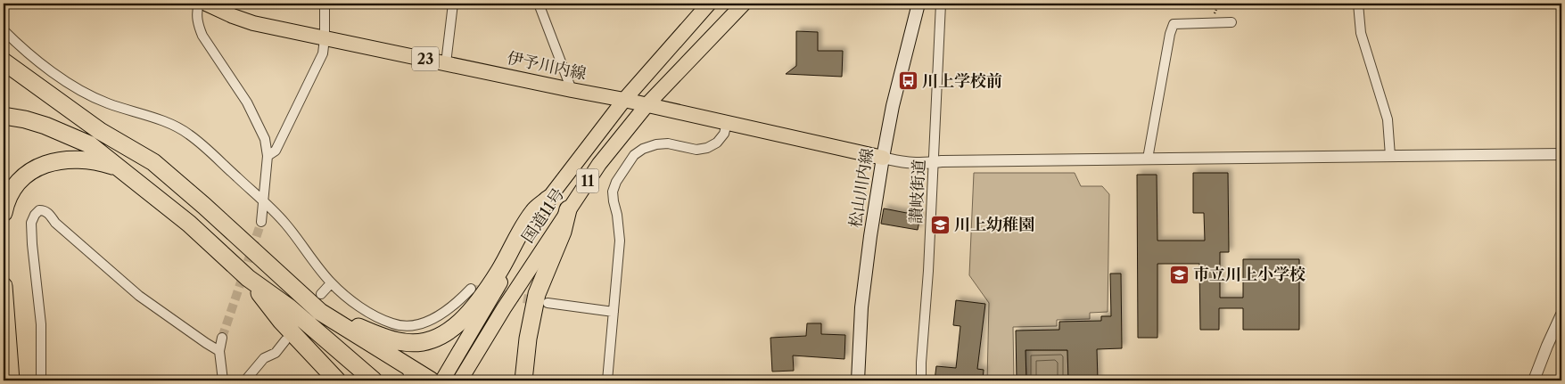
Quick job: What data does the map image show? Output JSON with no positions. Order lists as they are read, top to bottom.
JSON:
{
  "streets": {
    "main road": [
      "23",
      "伊予川内線",
      "11",
      "松山川内線",
      "国道11号"
    ],
    "street": ["讃岐街道"]
  },
  "crossings": [
    ["伊予川内線", "松山川内線"],
    ["伊予川内線", "国道11号"]
  ],
  "places": {
    "bus stop": ["川上学校前"],
    "school or university": ["川上幼稚園", "市立川上小学校"]
  }
}
